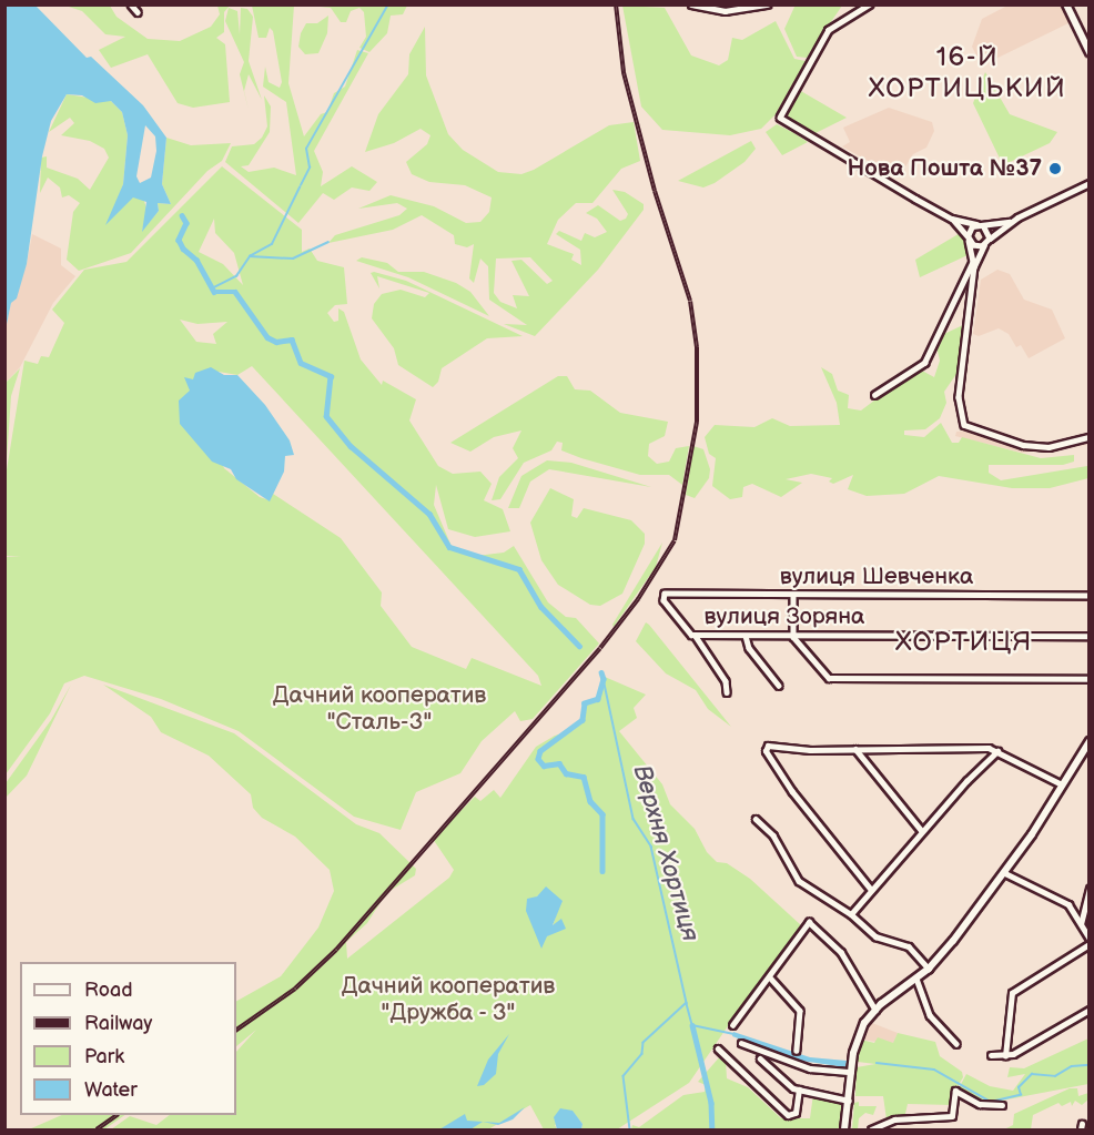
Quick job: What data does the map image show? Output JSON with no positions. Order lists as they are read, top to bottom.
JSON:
{
  "streets": {
    "street": ["вулиця Шевченка", "вулиця Зоряна"]
  },
  "crossings": [
    ["вулиця Шевченка", "вулиця Зоряна"]
  ],
  "districts": ["16-Й ХОРТИЦЬКИЙ", "ХОРТИЦЯ"],
  "water": ["Верхня Хортиця"],
  "parks": ["Дачний кооператив \"Сталь-3\"", "Дачний кооператив \"Дружба - 3\""],
  "places": ["Нова Пошта №37"],
  "legend": [
    "Road",
    "Railway",
    "Park",
    "Water"
  ]
}
